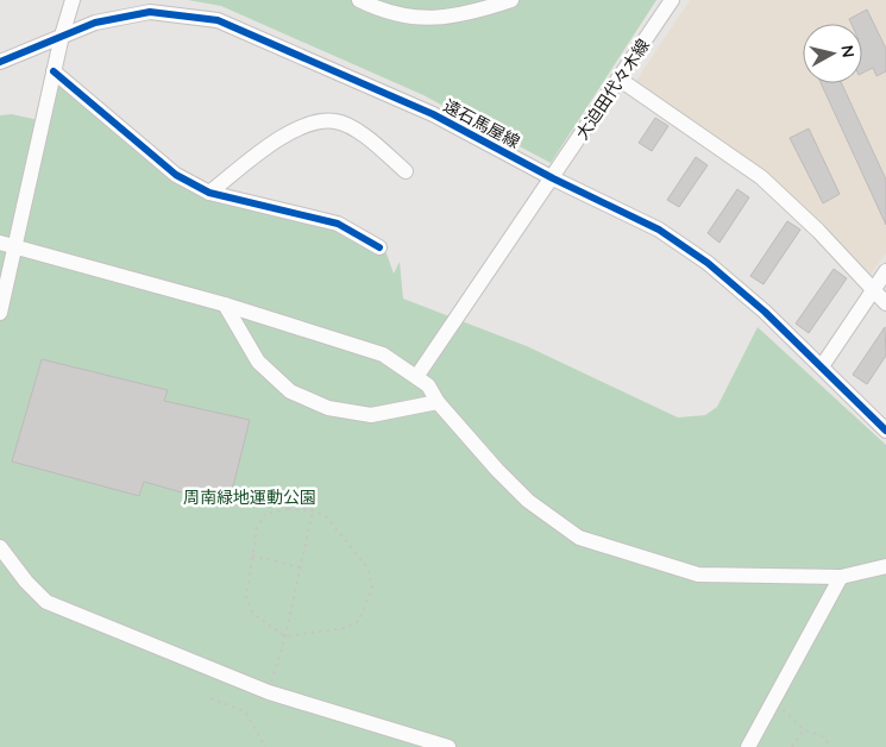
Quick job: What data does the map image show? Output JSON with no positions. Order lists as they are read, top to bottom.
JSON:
{
  "streets": {
    "street": ["大迫田代々木線", "遠石馬屋線"]
  },
  "crossings": [
    ["大迫田代々木線", "遠石馬屋線"]
  ],
  "parks": ["周南緑地運動公園"],
  "north": "right"
}
